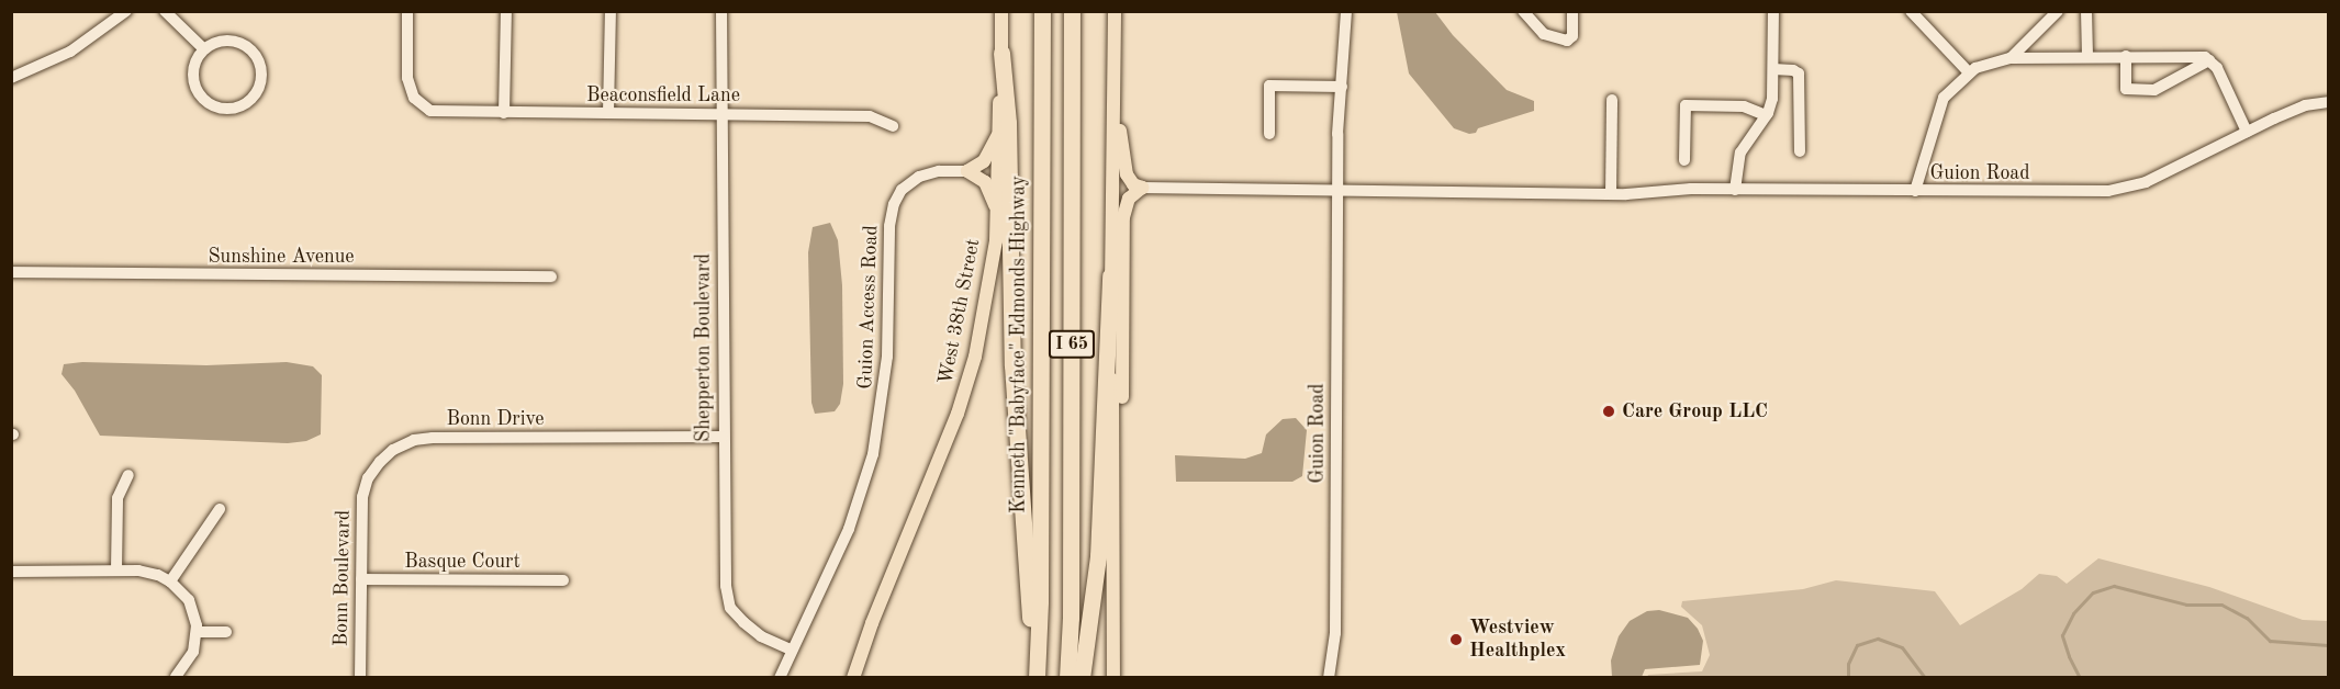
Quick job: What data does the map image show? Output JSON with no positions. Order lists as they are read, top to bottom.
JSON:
{
  "streets": {
    "highway": ["Kenneth \"Babyface\" Edmonds Highway", "I 65"],
    "main road": ["West 38th Street"],
    "street": [
      "Beaconsfield Lane",
      "Guion Road",
      "Sunshine Avenue",
      "Guion Access Road",
      "Shepperton Boulevard",
      "Bonn Drive",
      "Basque Court",
      "Bonn Boulevard"
    ]
  },
  "crossings": [
    ["Beaconsfield Lane", "Shepperton Boulevard"],
    ["Guion Access Road", "Shepperton Boulevard"],
    ["Shepperton Boulevard", "Bonn Drive"],
    ["Bonn Drive", "Bonn Boulevard"],
    ["Basque Court", "Bonn Boulevard"]
  ],
  "places": ["Care Group LLC", "Westview Healthplex"]
}
